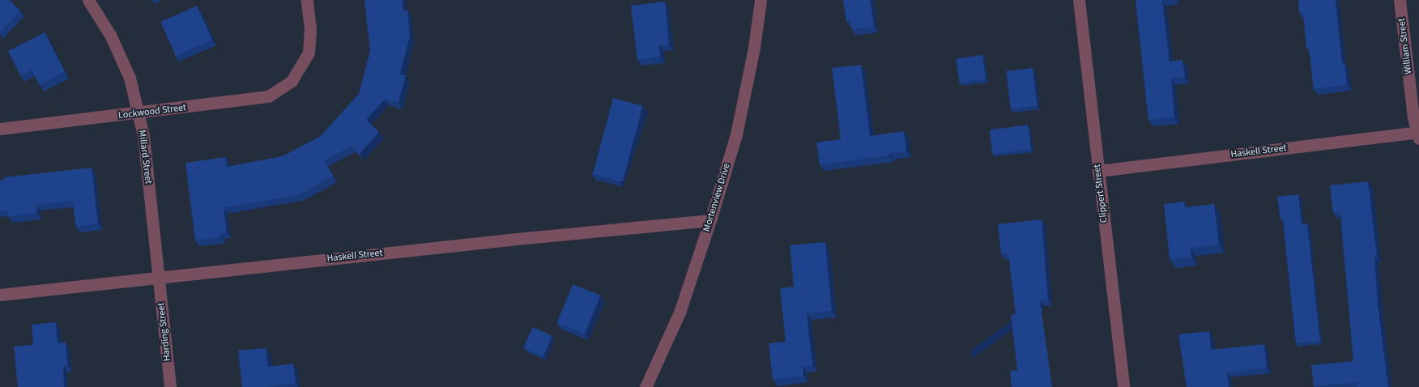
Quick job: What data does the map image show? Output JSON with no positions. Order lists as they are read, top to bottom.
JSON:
{
  "streets": {
    "street": [
      "William Street",
      "Lockwood Street",
      "Haskell Street",
      "Millard Street",
      "Clippert Street",
      "Mortenview Drive",
      "Harding Street"
    ]
  },
  "crossings": [
    ["William Street", "Haskell Street"],
    ["Lockwood Street", "Millard Street"],
    ["Haskell Street", "Millard Street"],
    ["Haskell Street", "Clippert Street"],
    ["Haskell Street", "Mortenview Drive"],
    ["Haskell Street", "Harding Street"],
    ["Millard Street", "Harding Street"]
  ]
}
